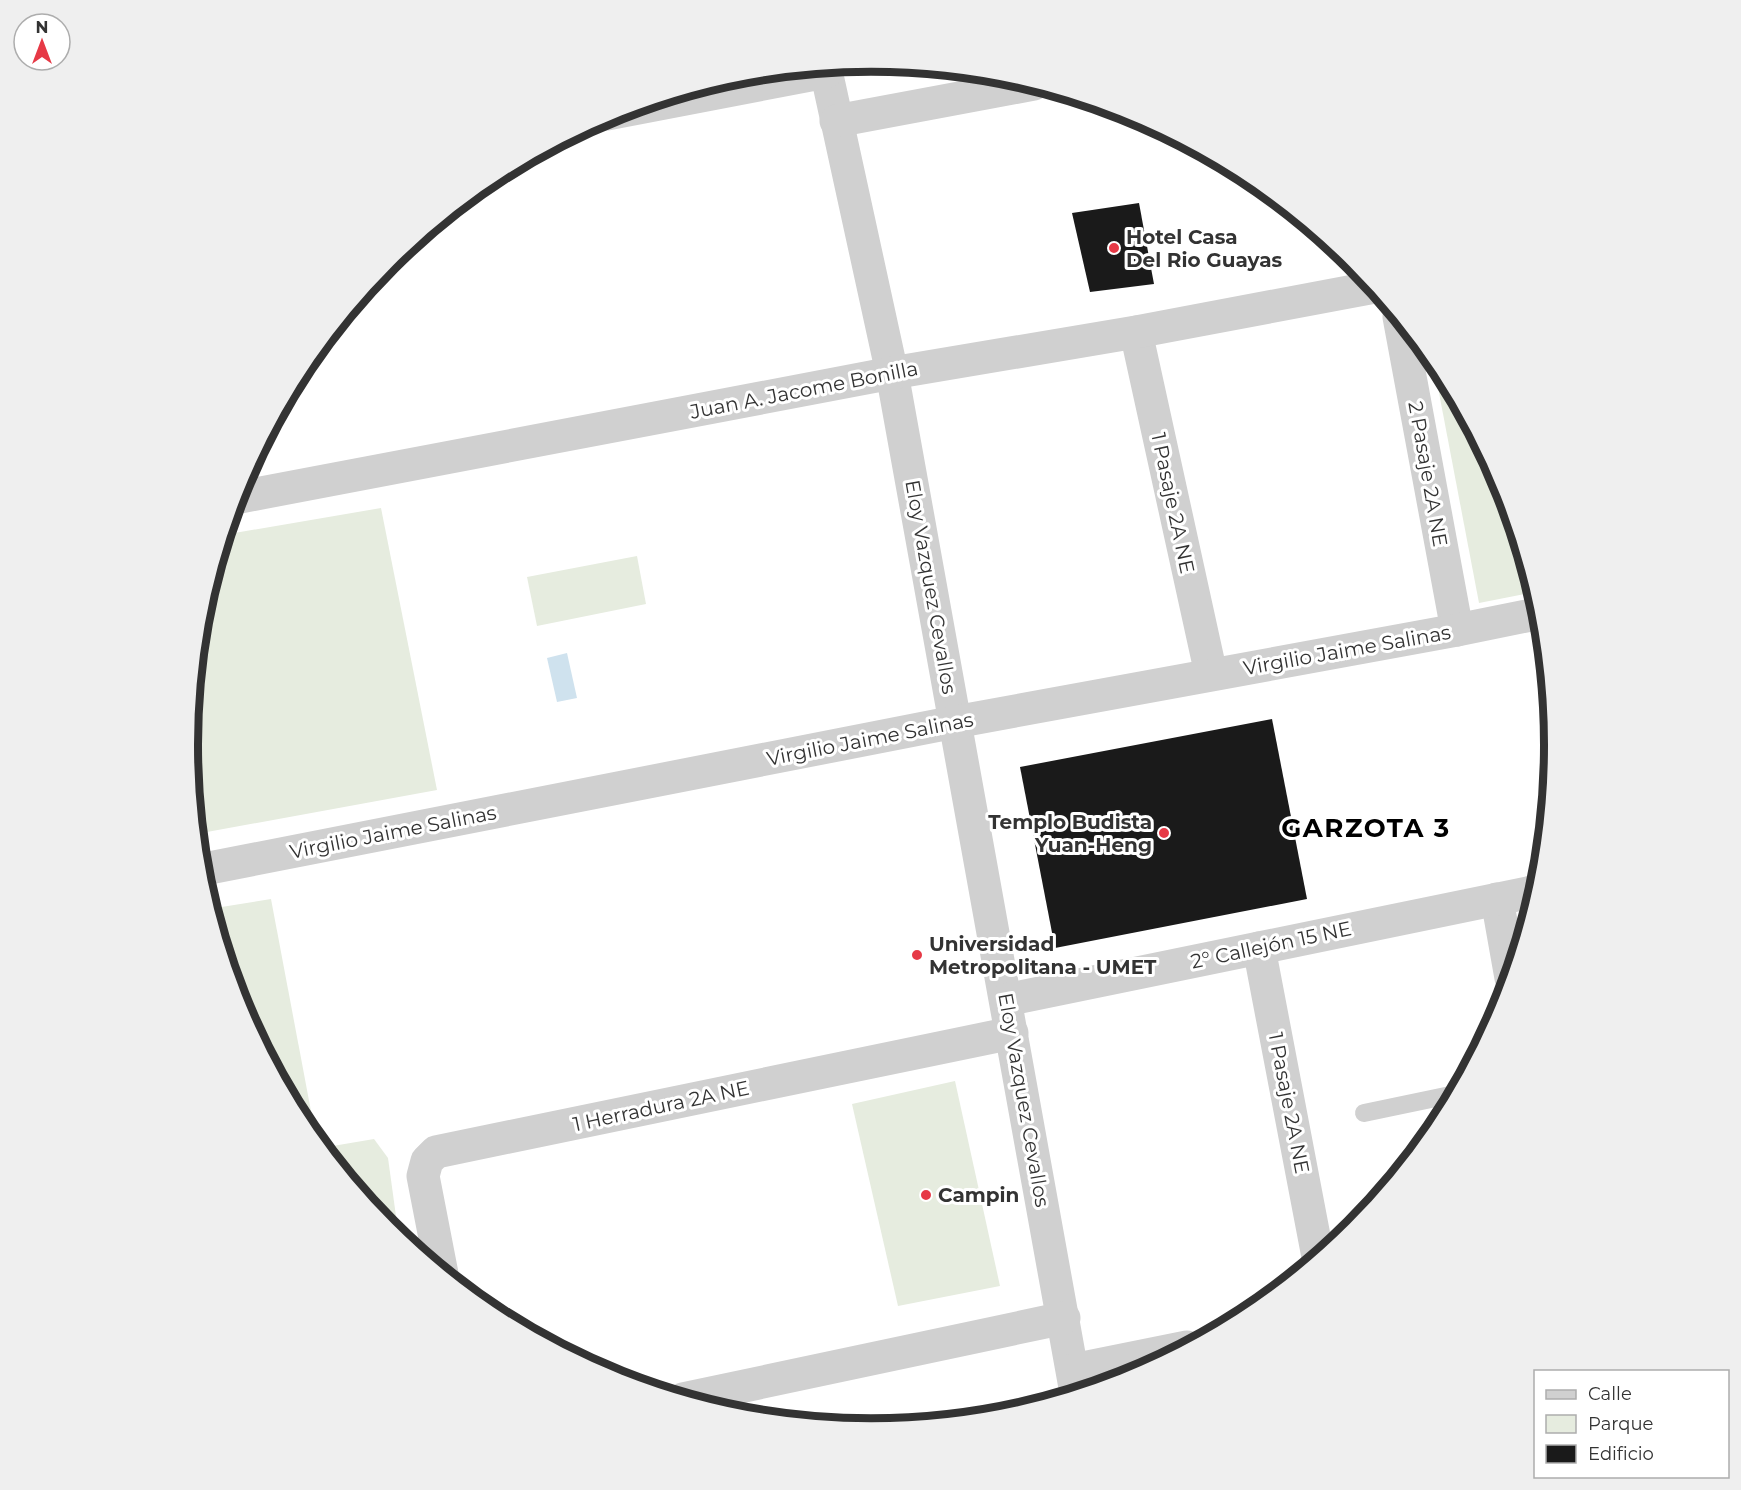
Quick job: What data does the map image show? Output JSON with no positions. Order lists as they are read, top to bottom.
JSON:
{
  "streets": {
    "street": [
      "Juan A. Jacome Bonilla",
      "2 Pasaje 2A NE",
      "1 Pasaje 2A NE",
      "Eloy Vazquez Cevallos",
      "Virgilio Jaime Salinas",
      "2° Callejón 15 NE",
      "1 Herradura 2A NE"
    ]
  },
  "crossings": [
    ["Juan A. Jacome Bonilla", "1 Pasaje 2A NE"],
    ["Juan A. Jacome Bonilla", "Eloy Vazquez Cevallos"],
    ["2 Pasaje 2A NE", "Virgilio Jaime Salinas"],
    ["1 Pasaje 2A NE", "Virgilio Jaime Salinas"],
    ["1 Pasaje 2A NE", "2° Callejón 15 NE"],
    ["Eloy Vazquez Cevallos", "Virgilio Jaime Salinas"],
    ["Eloy Vazquez Cevallos", "2° Callejón 15 NE"],
    ["Eloy Vazquez Cevallos", "1 Herradura 2A NE"]
  ],
  "districts": ["GARZOTA 3"],
  "places": [
    "Hotel Casa Del Rio Guayas",
    "Templo Budista Yuan-Heng",
    "Universidad Metropolitana - UMET",
    "Campin"
  ],
  "legend": ["Calle", "Parque", "Edificio"],
  "north": "top"
}
